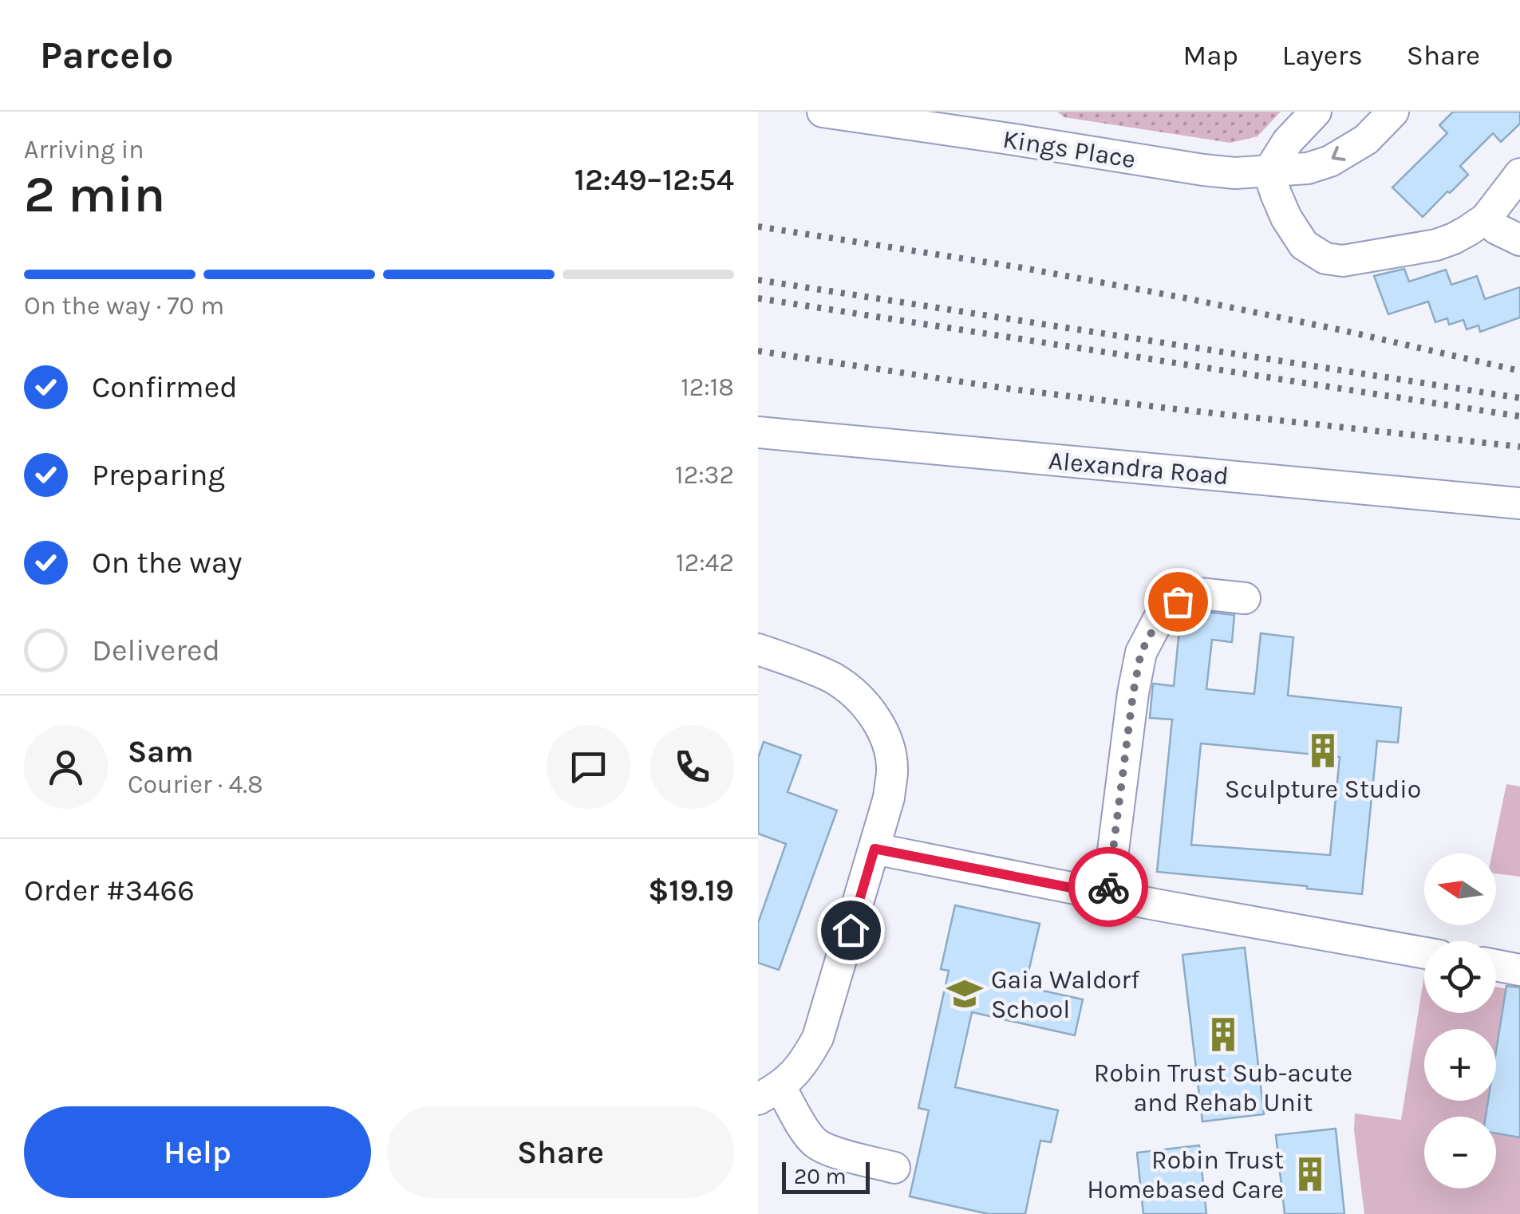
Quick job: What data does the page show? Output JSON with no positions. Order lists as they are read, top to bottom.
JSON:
{
  "streets": {
    "street": ["Kings Place", "Alexandra Road"]
  },
  "places": {
    "building": ["Sculpture Studio", "Robin Trust Sub-acute and Rehab Unit", "Robin Trust Homebased Care"],
    "school or university": ["Gaia Waldorf School"]
  },
  "scale_bar": "20 m",
  "north": "left",
  "page": {
    "header": "Parcelo",
    "nav": ["Map", "Layers", "Share"],
    "heading": ["2 min", "Arriving in", "12:49–12:54"],
    "panel": [
      "Sam",
      "Courier · 4.8",
      "Order #3466",
      "$19.19"
    ],
    "bar": "On the way · 70 m",
    "list": [
      ["Confirmed", "12:18"],
      ["Preparing", "12:32"],
      ["On the way", "12:42"],
      "Delivered"
    ],
    "map_buttons": ["+", "−"],
    "buttons": ["Help", "Share"],
    "scale": "20 m"
  }
}
